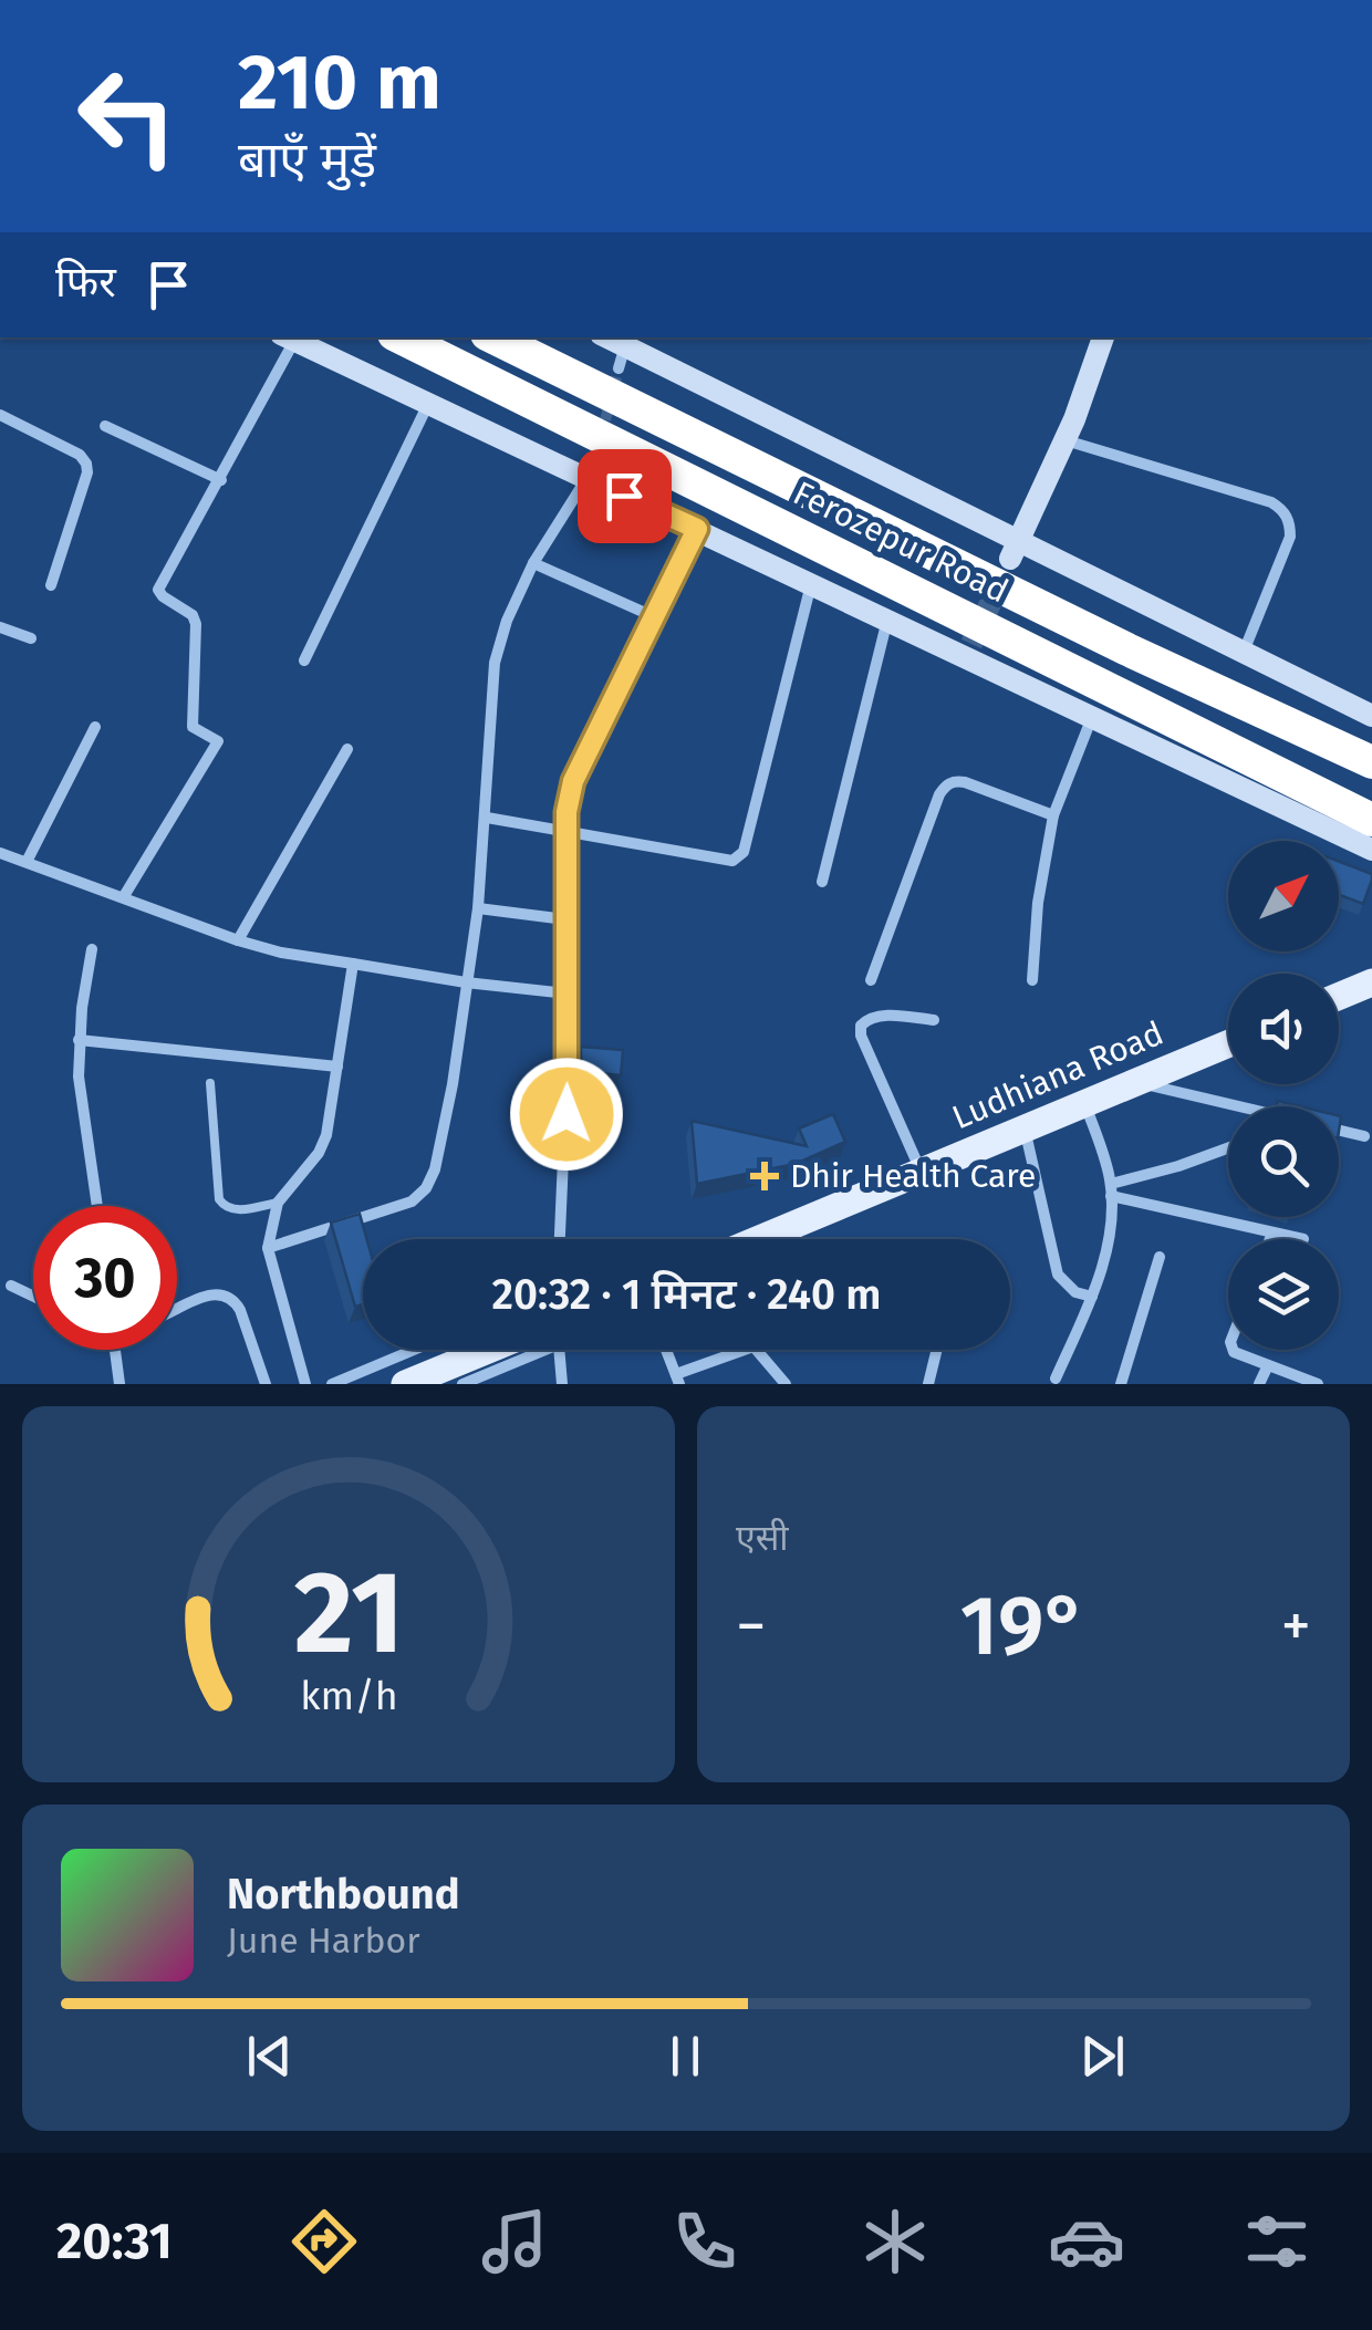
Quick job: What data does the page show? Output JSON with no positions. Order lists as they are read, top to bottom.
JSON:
{
  "streets": {
    "highway": ["Ferozepur Road"],
    "main road": ["Ludhiana Road"]
  },
  "places": {
    "health": ["Dhir Health Care"]
  },
  "north": "top right",
  "page": {
    "turn": ["210 m", "बाएँ मुड़ें"],
    "then": "फिर",
    "limit": "30",
    "trip": "20:32 · 1 मिनट · 240 m",
    "tile": "एसी",
    "heat": ["−", "19°", "+"],
    "song": ["Northbound", "June Harbor"],
    "tabs": "20:31",
    "gauge": ["21", "km/h"]
  }
}
